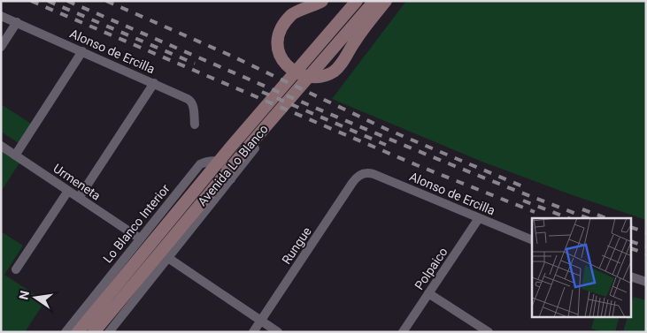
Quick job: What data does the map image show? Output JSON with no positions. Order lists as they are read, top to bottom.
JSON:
{
  "streets": {
    "main road": ["Avenida Lo Blanco"],
    "street": [
      "Alonso de Ercilla",
      "Urmeneta",
      "Lo Blanco Interior",
      "Rungue",
      "Polpaico"
    ]
  },
  "crossings": [
    ["Alonso de Ercilla", "Rungue"],
    ["Alonso de Ercilla", "Polpaico"],
    ["Urmeneta", "Lo Blanco Interior"]
  ],
  "north": "left"
}
